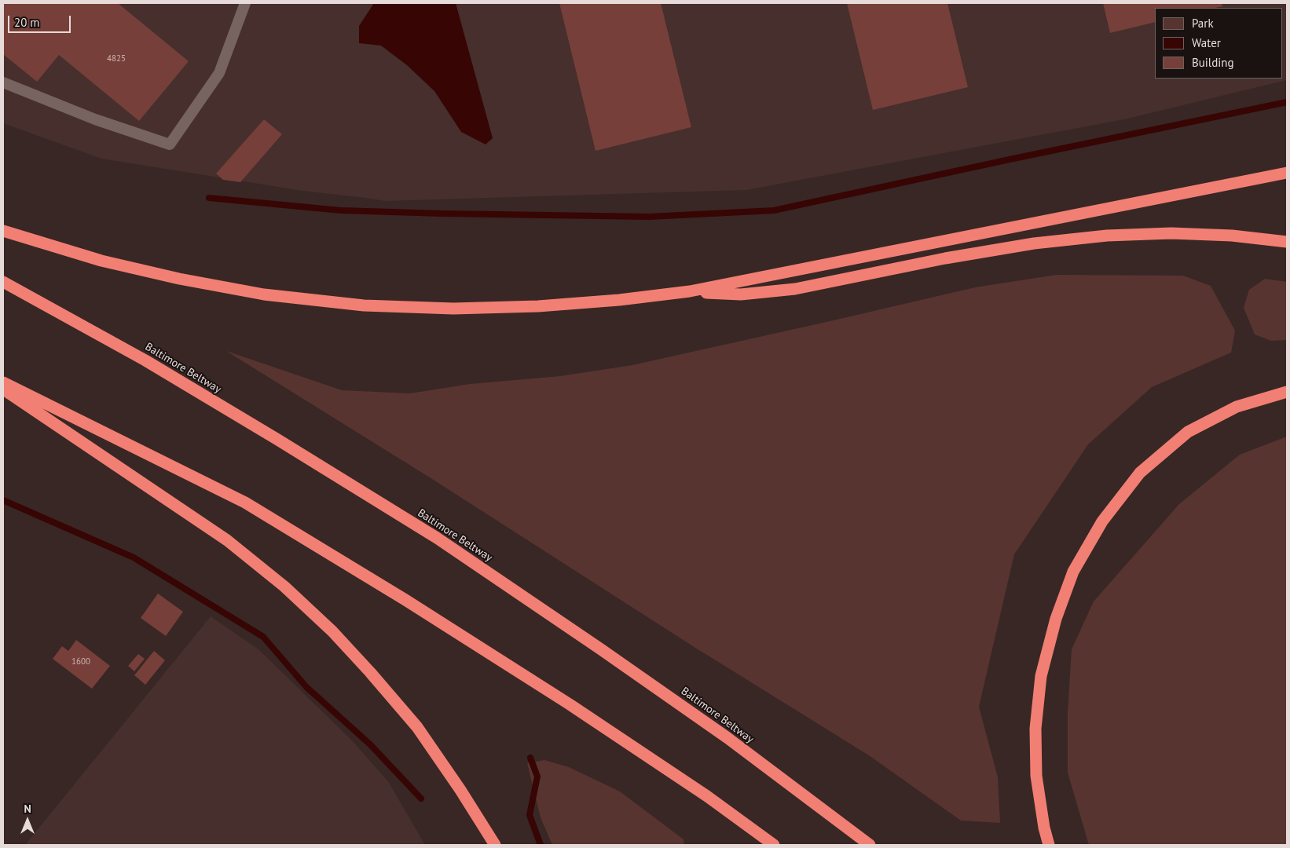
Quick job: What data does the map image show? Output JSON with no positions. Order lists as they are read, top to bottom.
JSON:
{
  "streets": {
    "highway": ["Baltimore Beltway"]
  },
  "house_numbers": ["4825", "1600"],
  "legend": ["Park", "Water", "Building"],
  "scale_bar": "20 m",
  "north": "top"
}
